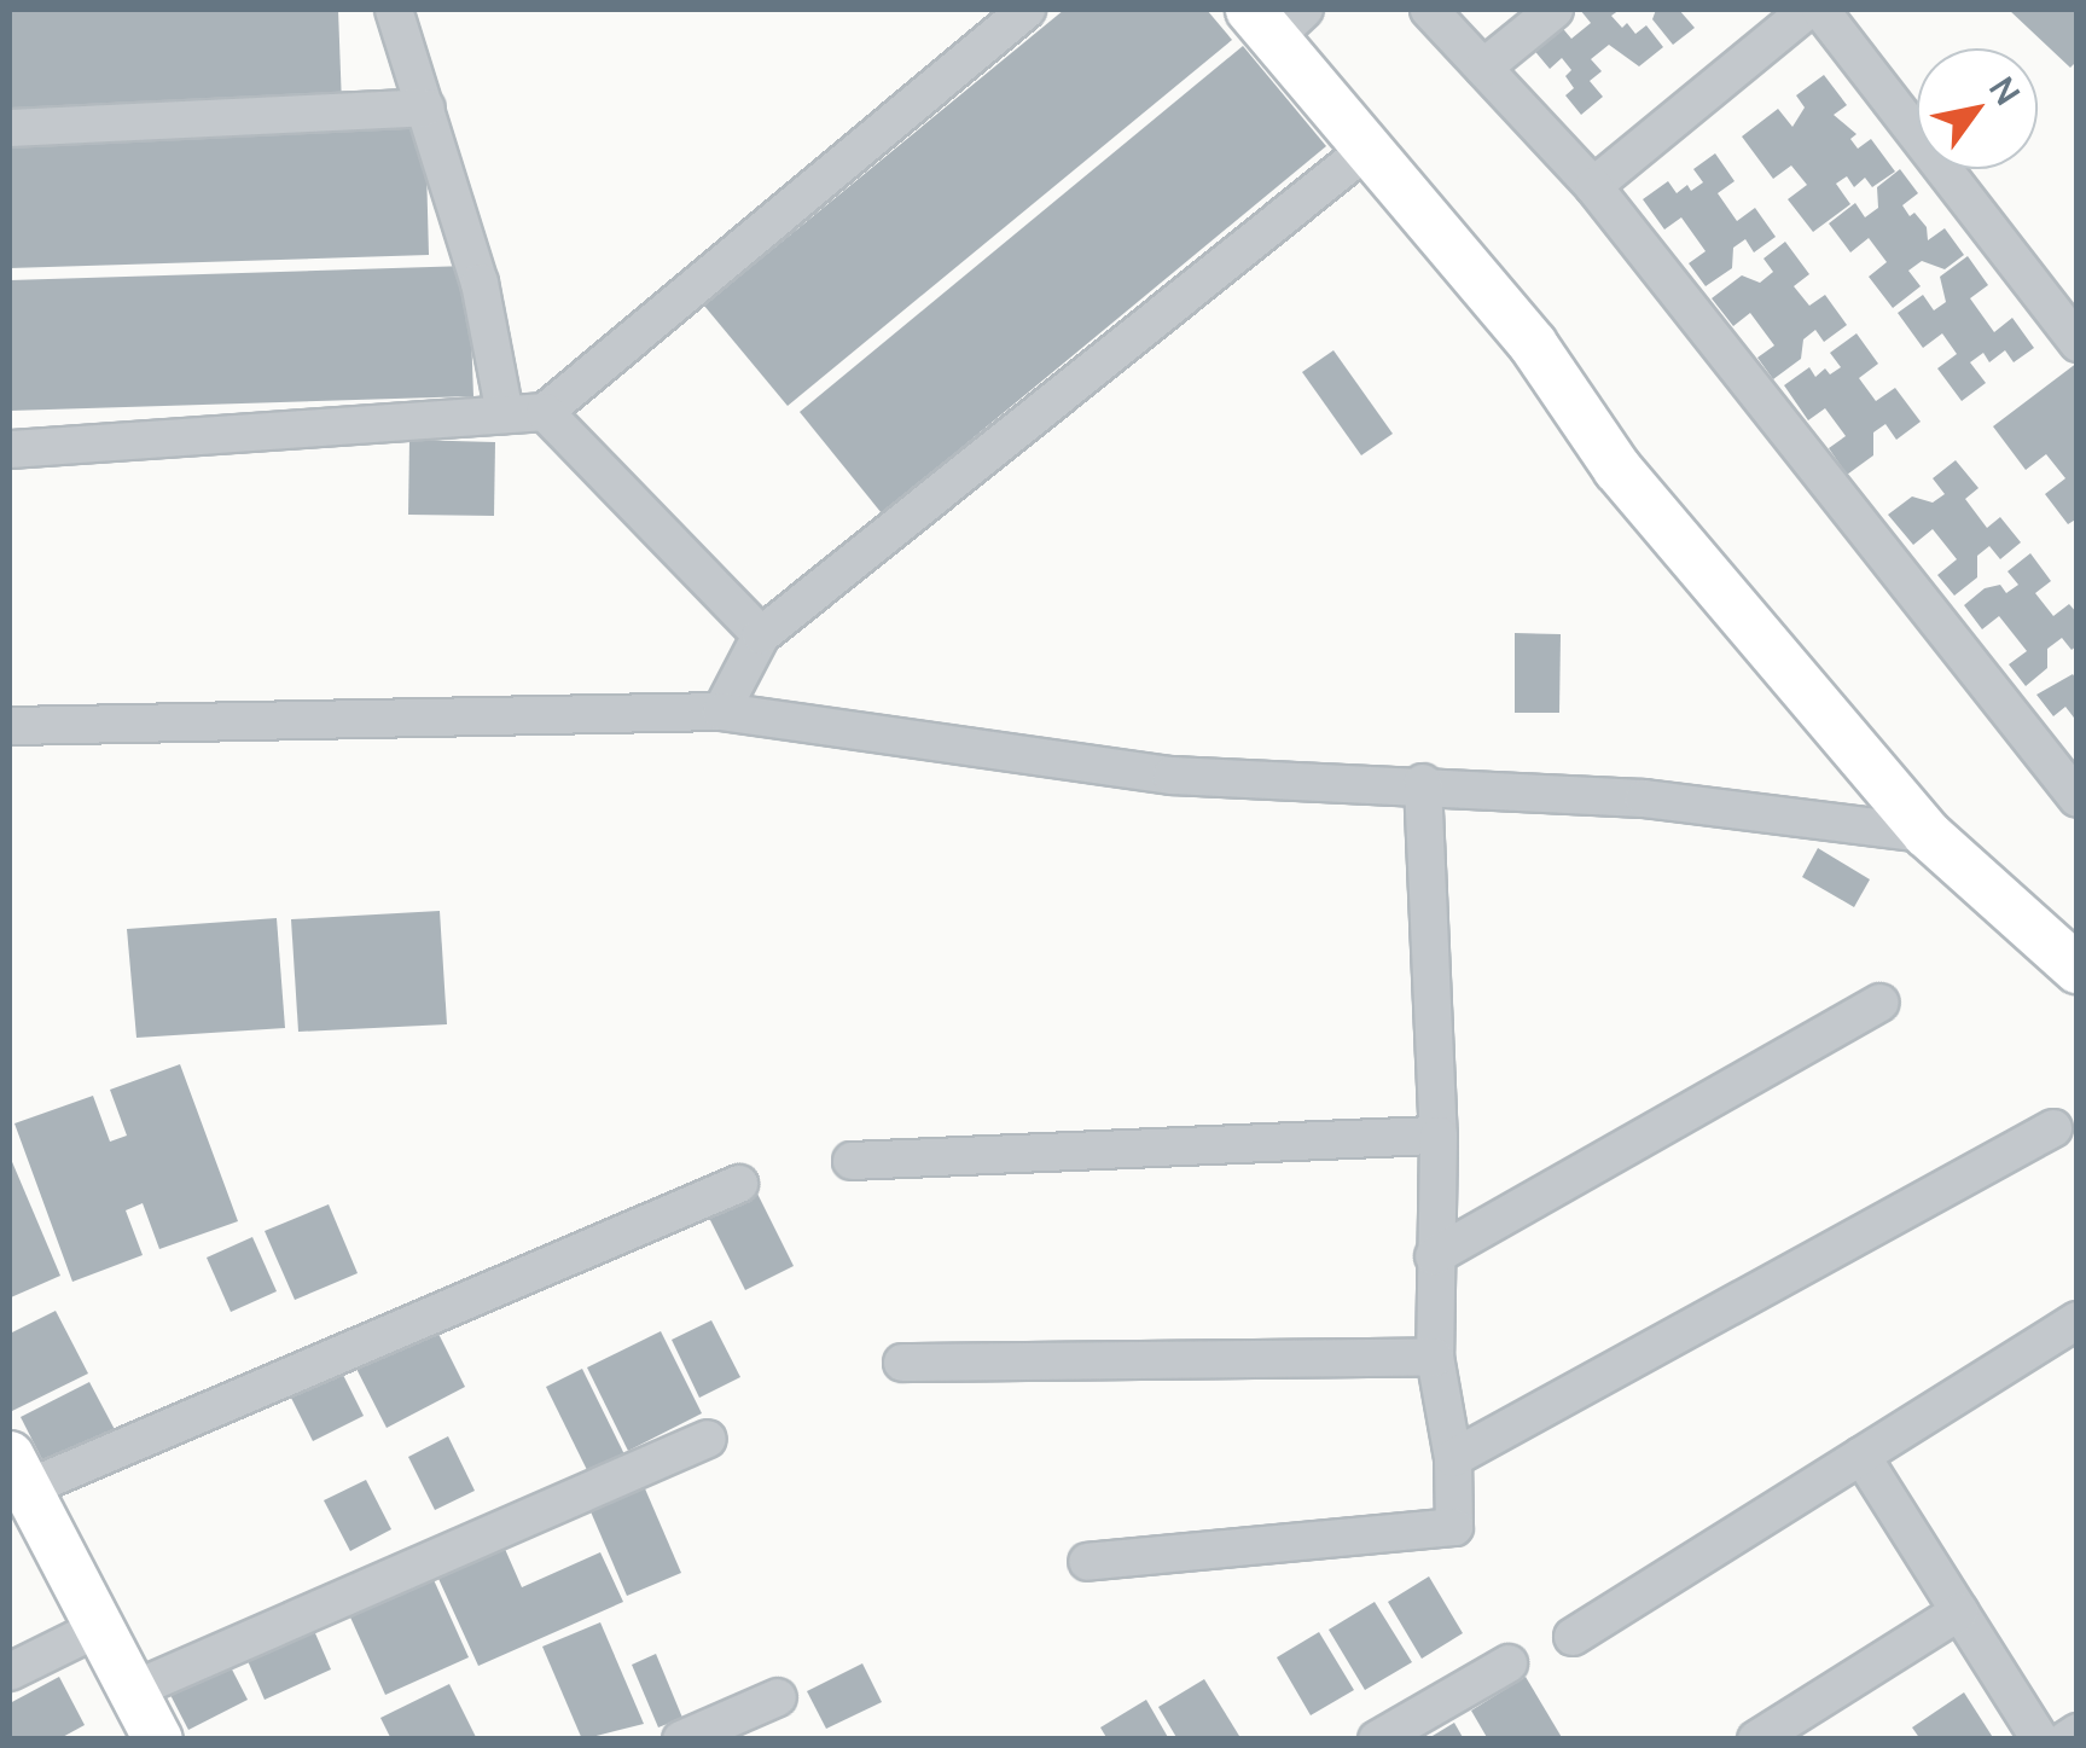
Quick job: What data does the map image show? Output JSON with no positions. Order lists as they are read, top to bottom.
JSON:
{
  "north": "top right"
}
